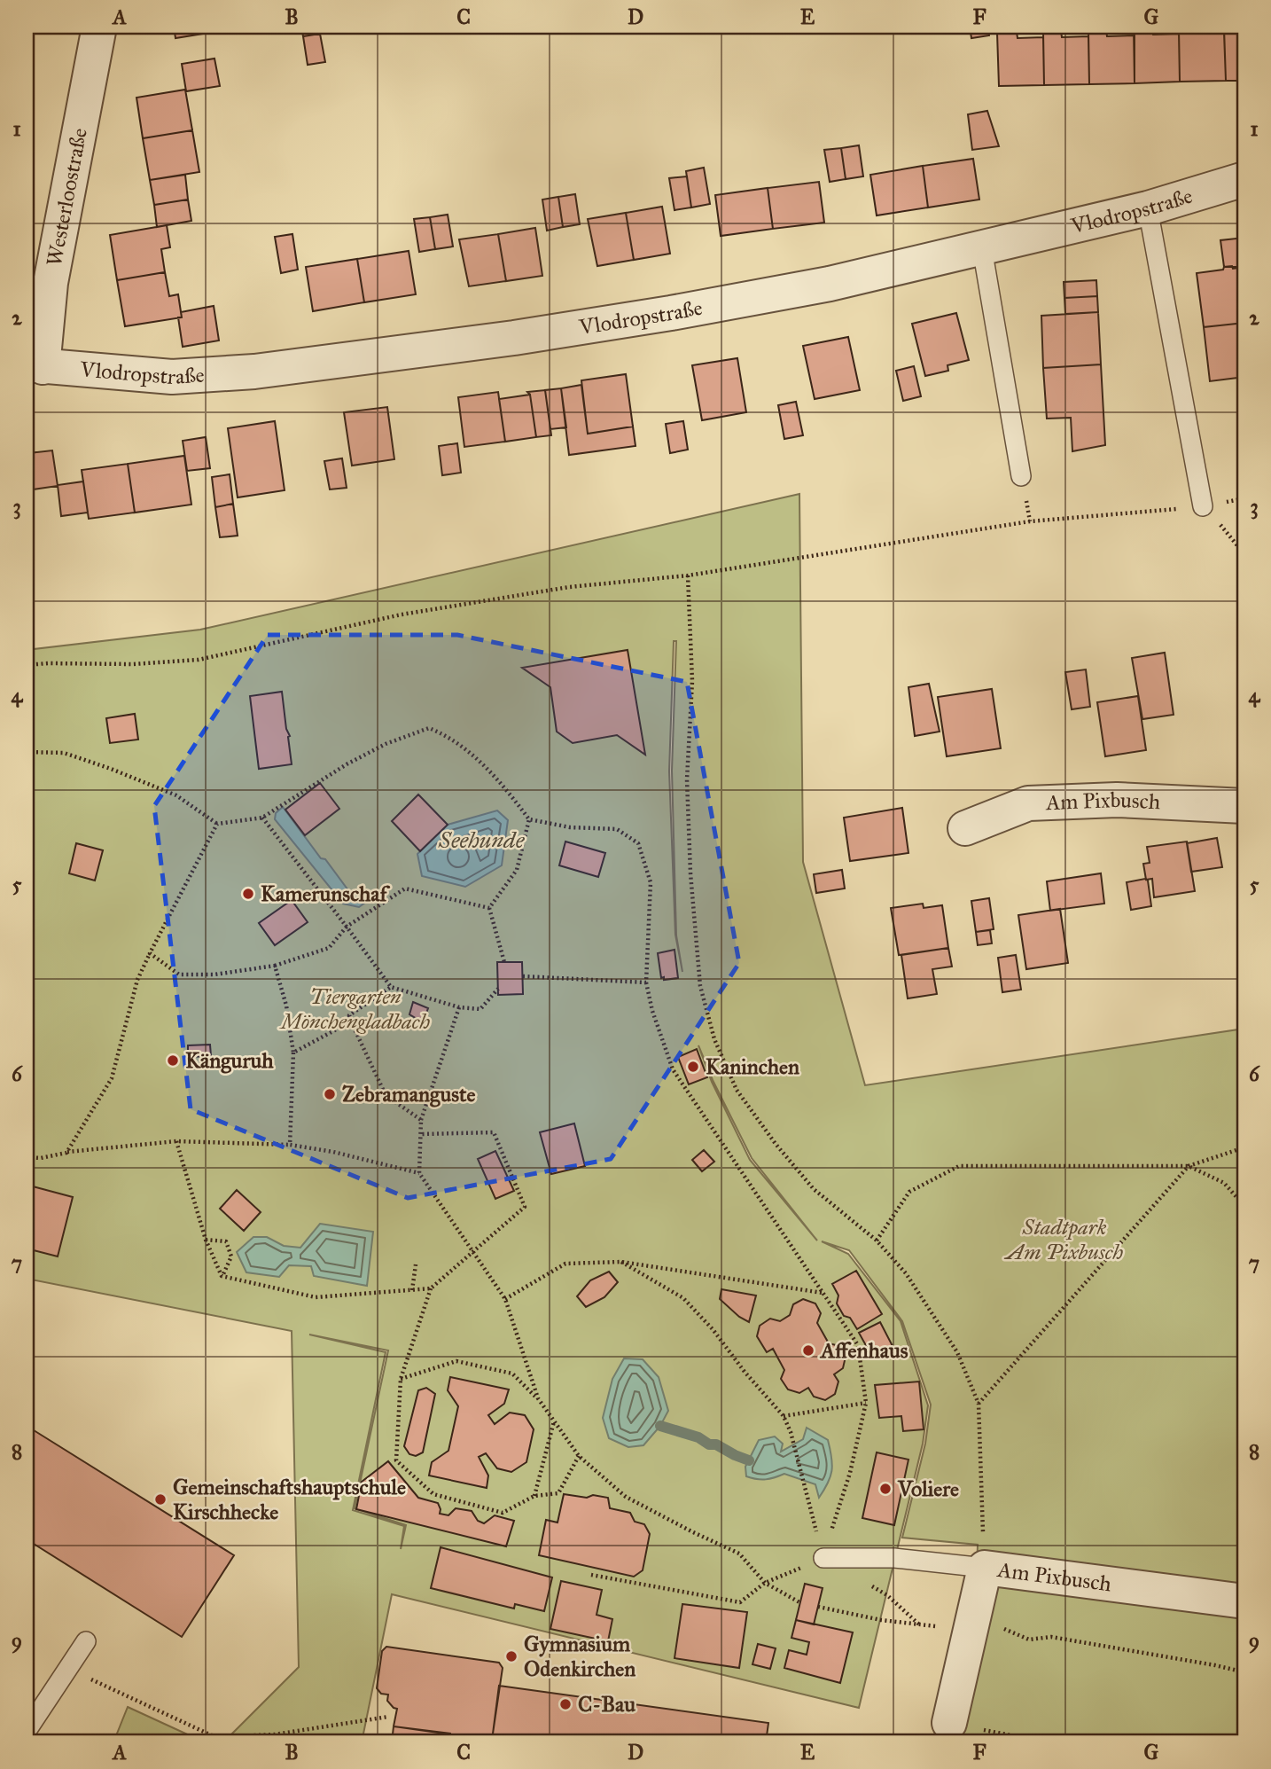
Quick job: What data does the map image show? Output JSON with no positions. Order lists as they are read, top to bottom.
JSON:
{
  "streets": {
    "street": ["Westerloostraße", "Vlodropstraße", "Am Pixbusch"]
  },
  "crossings": [
    ["Westerloostraße", "Vlodropstraße"]
  ],
  "water": ["Seehunde"],
  "parks": ["Tiergarten Mönchengladbach", "Stadtpark Am Pixbusch"],
  "places": [
    "Kamerunschaf",
    "Känguruh",
    "Kaninchen",
    "Zebramanguste",
    "Affenhaus",
    "Voliere",
    "Gemeinschaftshauptschule Kirschhecke",
    "Gymnasium Odenkirchen",
    "C-Bau"
  ],
  "grid": {
    "columns": [
      "A",
      "B",
      "C",
      "D",
      "E",
      "F",
      "G"
    ],
    "rows": [
      "1",
      "2",
      "3",
      "4",
      "5",
      "6",
      "7",
      "8",
      "9"
    ]
  }
}
